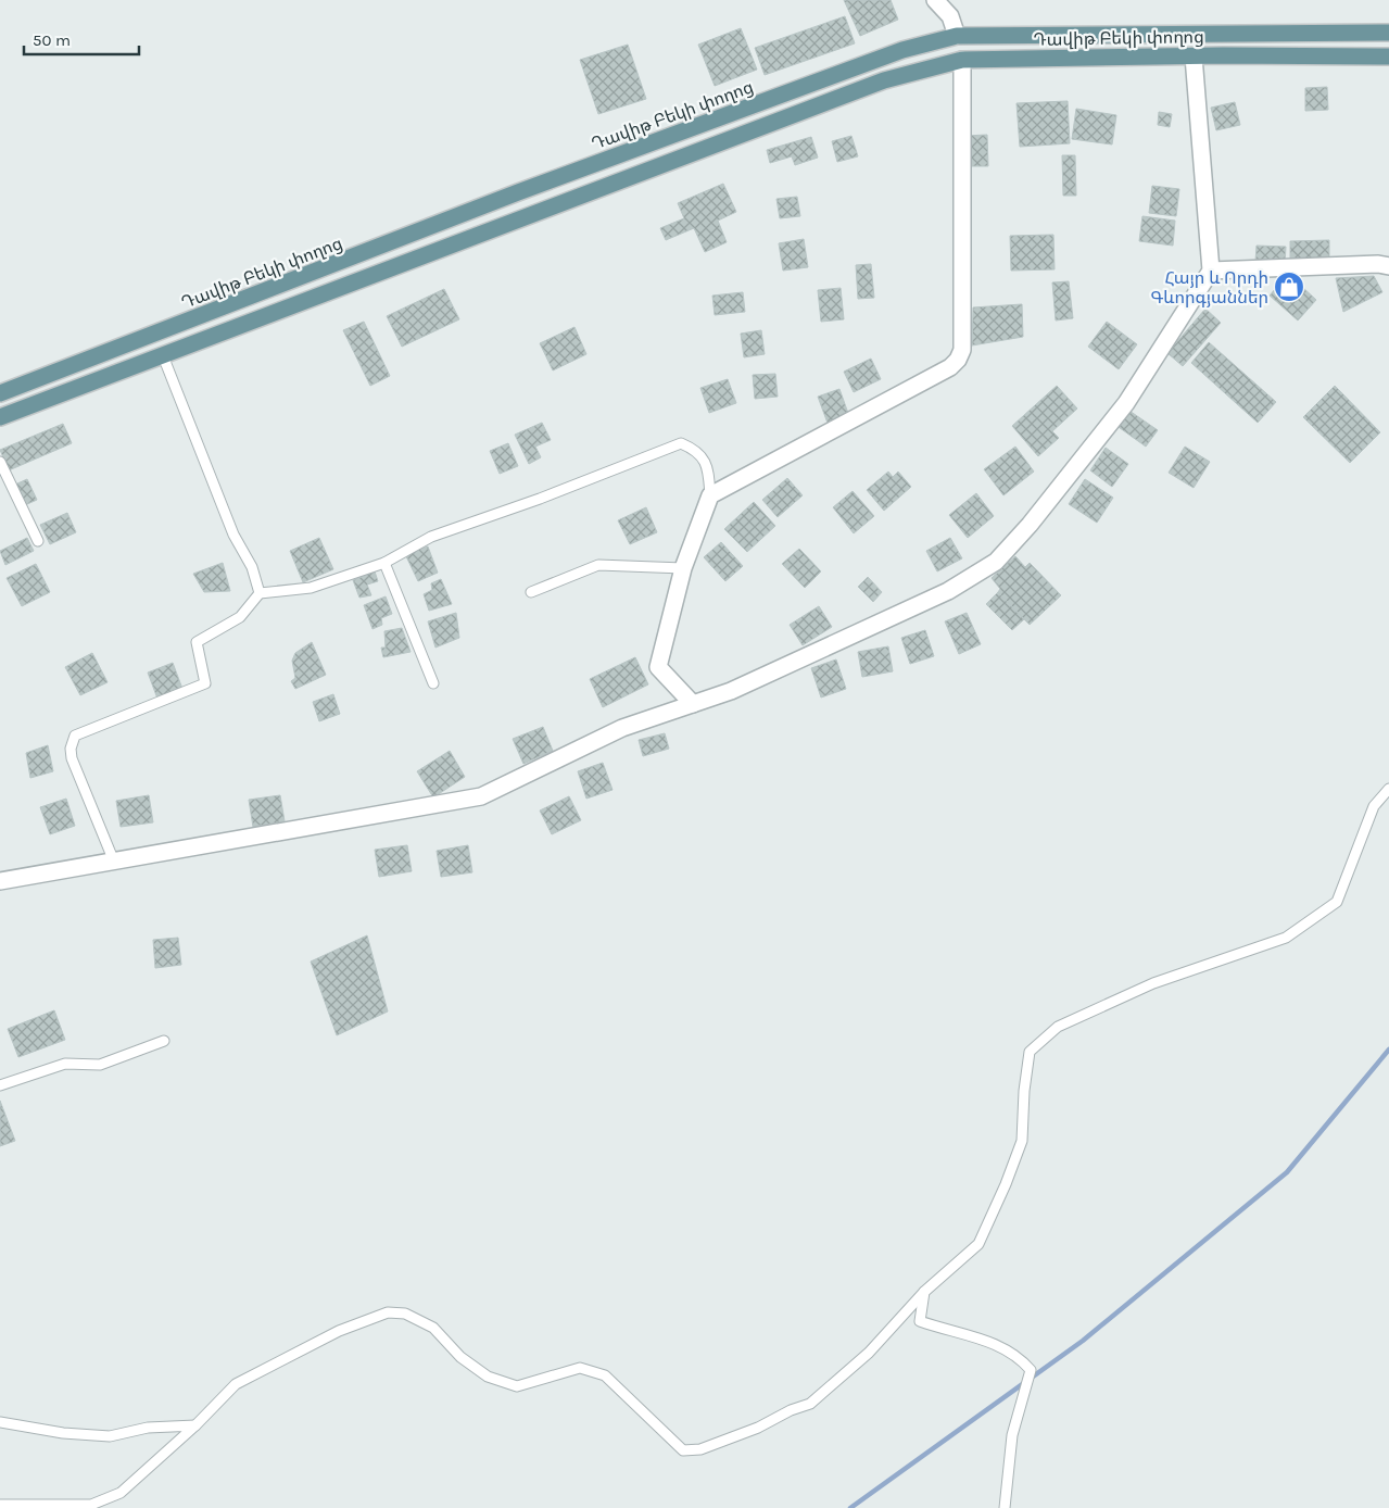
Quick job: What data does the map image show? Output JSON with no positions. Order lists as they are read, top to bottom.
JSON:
{
  "streets": {
    "main road": ["Դավիթ Բեկի փողոց"]
  },
  "places": {
    "shop": ["Հայր և Որդի Գևորգյաններ"]
  },
  "scale_bar": "50 m"
}
